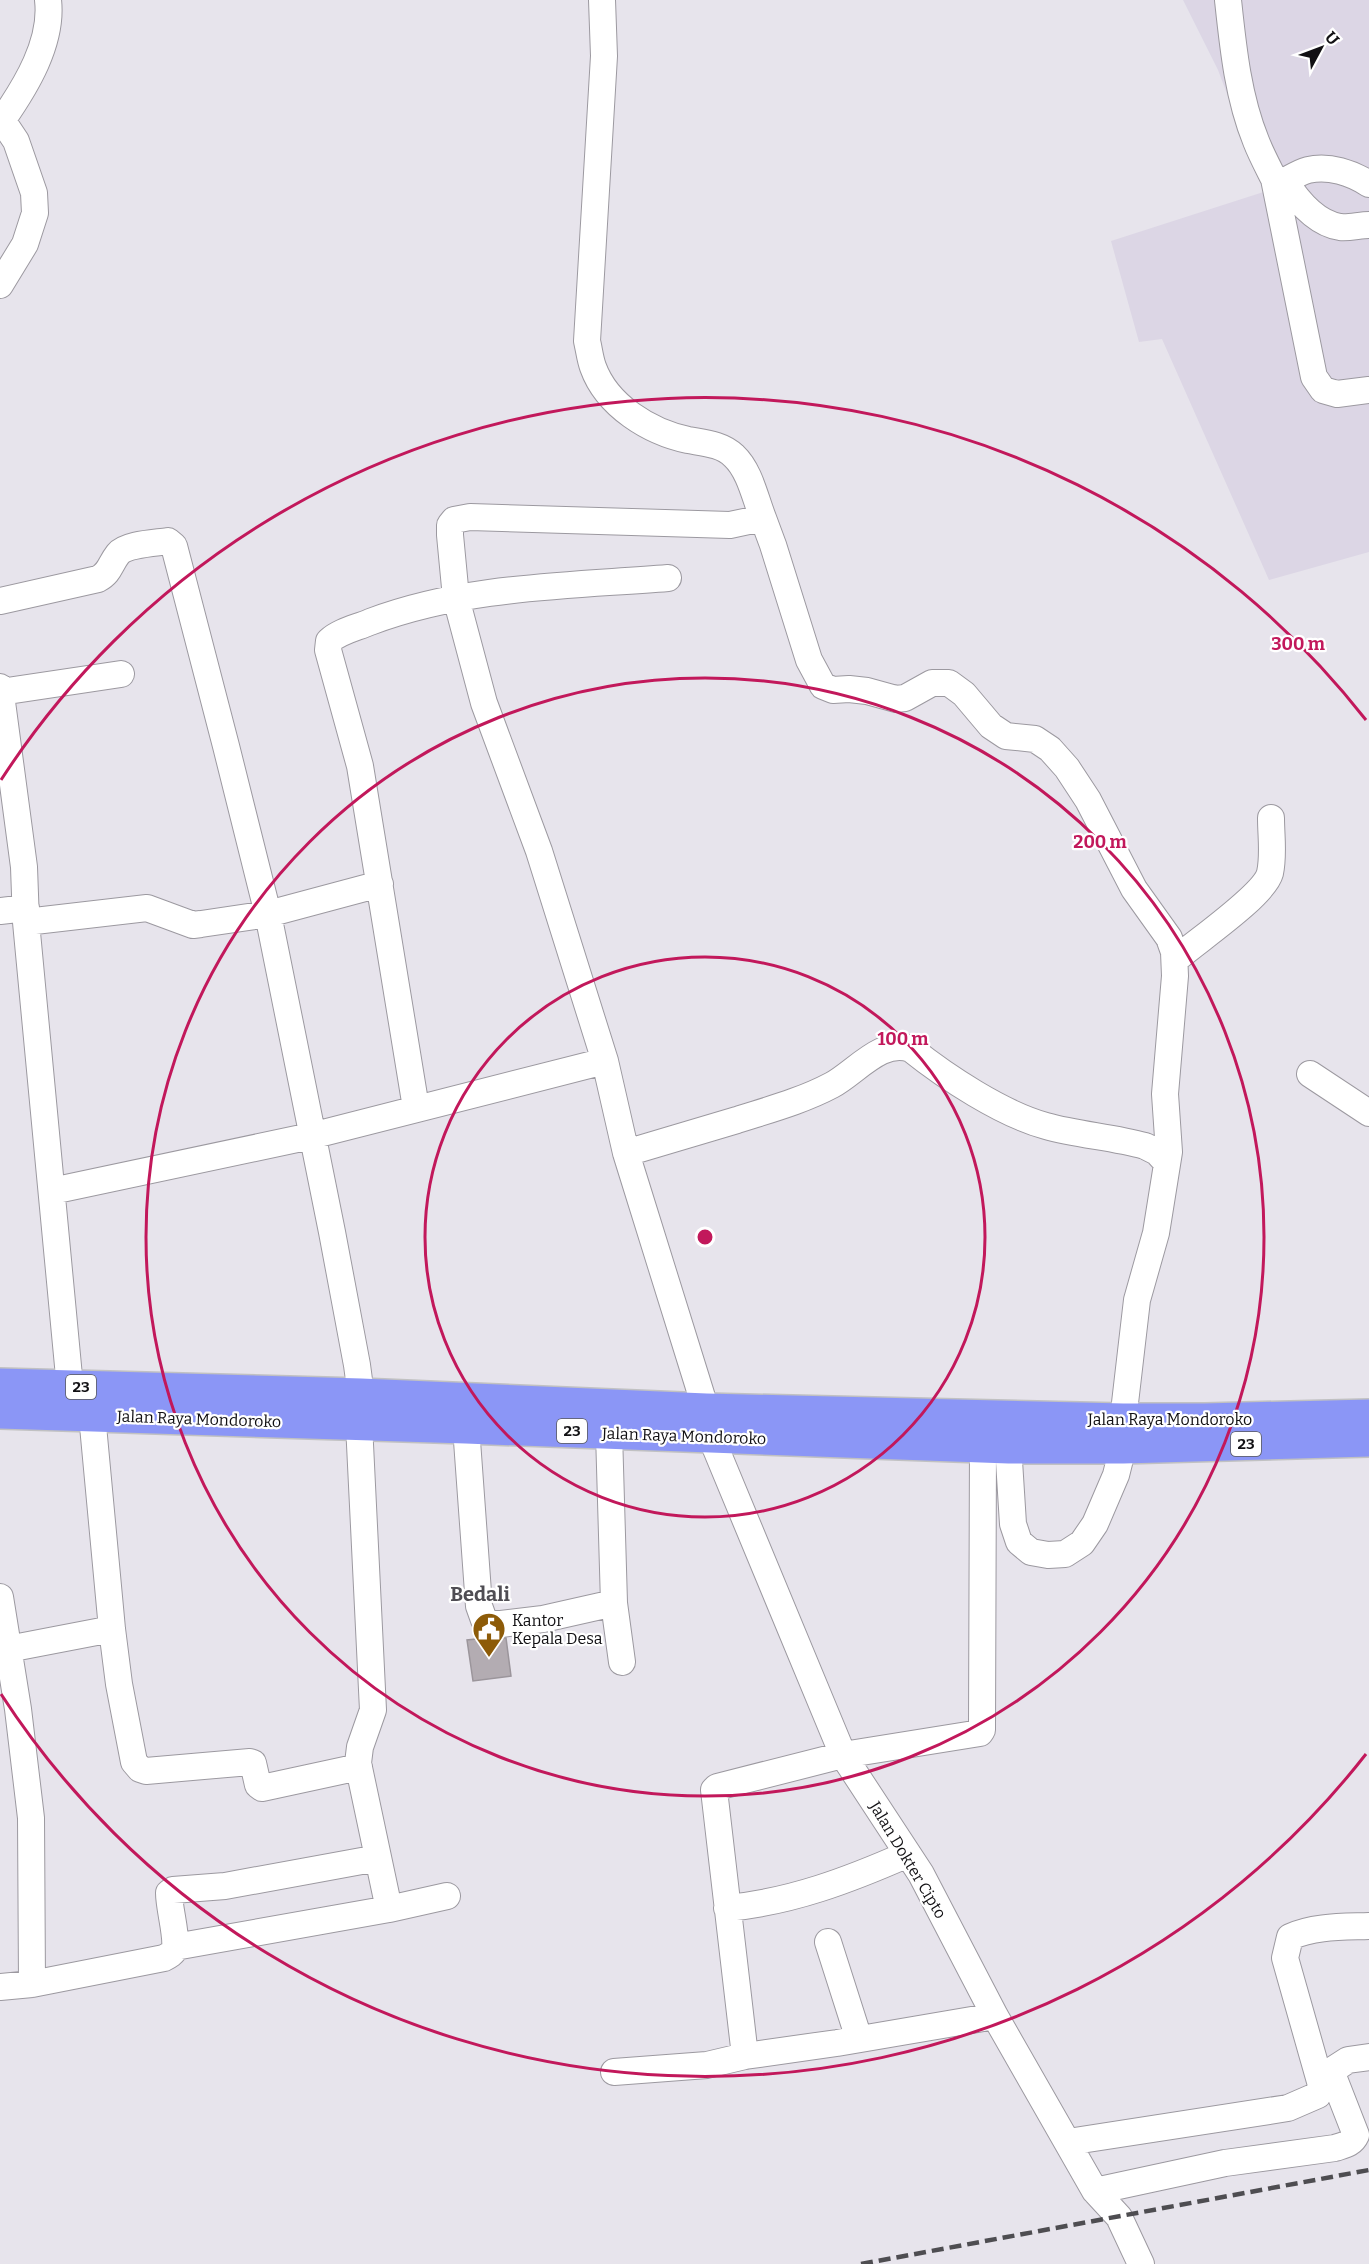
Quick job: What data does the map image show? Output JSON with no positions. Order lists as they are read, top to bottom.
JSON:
{
  "streets": {
    "highway": ["23", "Jalan Raya Mondoroko"],
    "street": ["Jalan Dokter Cipto"]
  },
  "crossings": [
    ["Jalan Raya Mondoroko", "Jalan Dokter Cipto"]
  ],
  "districts": ["Bedali"],
  "places": {
    "public building": ["Kantor Kepala Desa"]
  },
  "north": "top right",
  "rings": ["300 m", "200 m", "100 m"]
}
